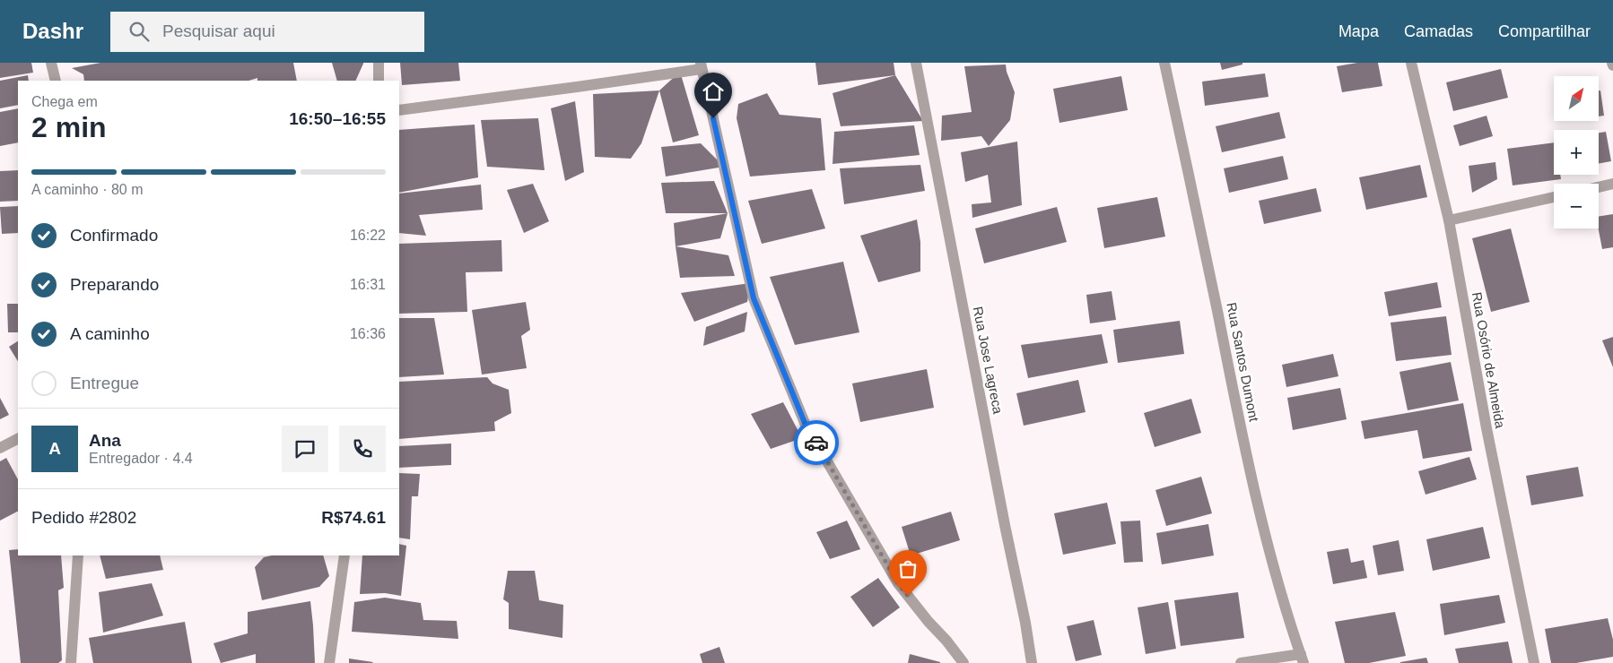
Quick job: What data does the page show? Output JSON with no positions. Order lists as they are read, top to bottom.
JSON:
{
  "streets": {
    "street": ["Rua Jose Lagreca", "Rua Osório de Almeida", "Rua Santos Dumont"]
  },
  "north": "top right",
  "page": {
    "header": "Dashr",
    "search": "Pesquisar aqui",
    "nav": ["Mapa", "Camadas", "Compartilhar"],
    "map_buttons": ["+", "−"],
    "heading": ["2 min", "Chega em", "16:50–16:55"],
    "panel": [
      "Ana",
      "Entregador · 4.4",
      "Pedido #2802",
      "R$74.61"
    ],
    "bar": "A caminho · 80 m",
    "list": [
      ["Confirmado", "16:22"],
      ["Preparando", "16:31"],
      ["A caminho", "16:36"],
      "Entregue"
    ],
    "round": "A"
  }
}
